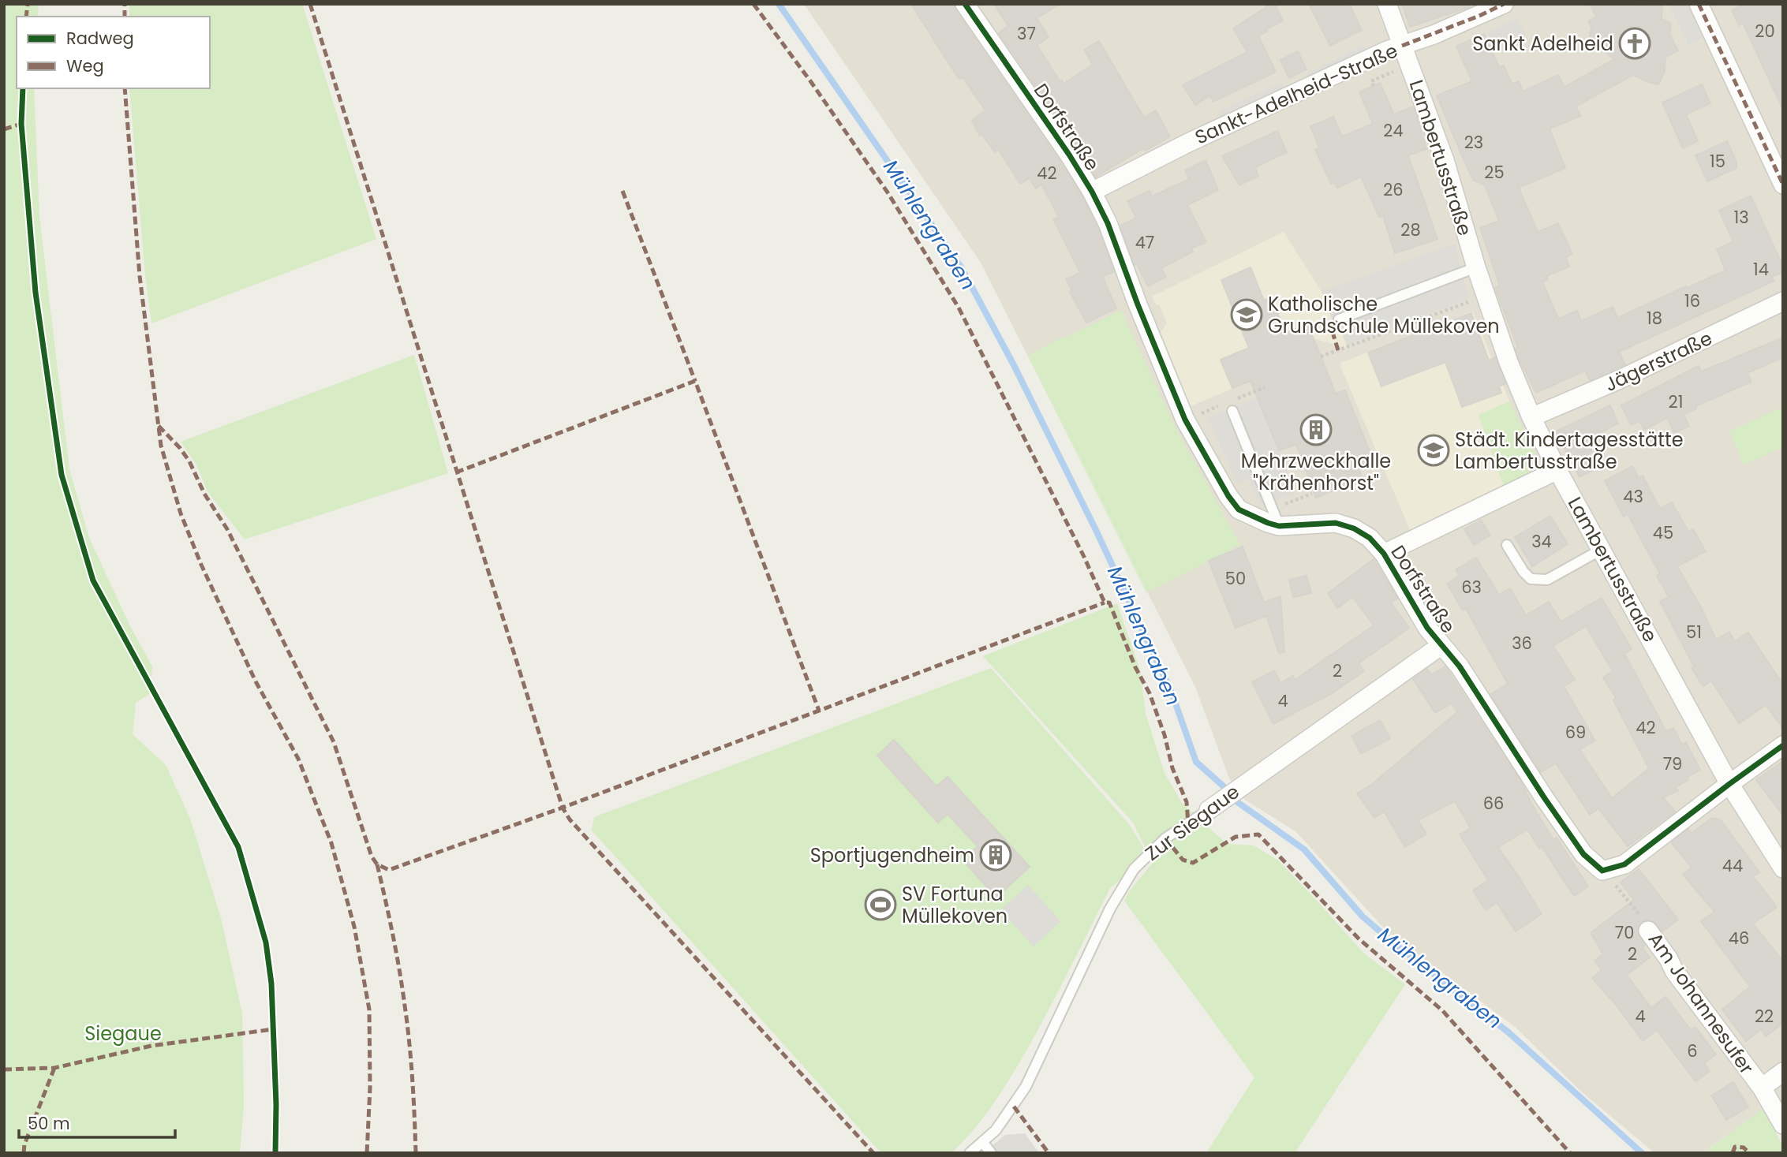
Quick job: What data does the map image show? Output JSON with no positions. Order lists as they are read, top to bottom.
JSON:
{
  "streets": {
    "street": [
      "Sankt-Adelheid-Straße",
      "Dorfstraße",
      "Lambertusstraße",
      "Jägerstraße",
      "Zur Siegaue",
      "Am Johannesufer"
    ]
  },
  "crossings": [
    ["Sankt-Adelheid-Straße", "Dorfstraße"],
    ["Sankt-Adelheid-Straße", "Lambertusstraße"],
    ["Dorfstraße", "Lambertusstraße"],
    ["Dorfstraße", "Zur Siegaue"],
    ["Lambertusstraße", "Jägerstraße"]
  ],
  "water": ["Mühlengraben"],
  "parks": ["Siegaue"],
  "places": {
    "church": ["Sankt Adelheid"],
    "school or university": ["Katholische Grundschule Müllekoven", "Städt. Kindertagesstätte Lambertusstraße"],
    "building": ["Mehrzweckhalle \"Krähenhorst\"", "Sportjugendheim"],
    "sports": ["SV Fortuna Müllekoven"]
  },
  "house_numbers": [
    "20",
    "37",
    "24",
    "23",
    "15",
    "25",
    "42",
    "26",
    "13",
    "28",
    "47",
    "14",
    "16",
    "18",
    "21",
    "43",
    "45",
    "34",
    "50",
    "63",
    "51",
    "36",
    "2",
    "4",
    "42",
    "69",
    "79",
    "66",
    "44",
    "70",
    "46",
    "2",
    "4",
    "22",
    "6"
  ],
  "legend": ["Radweg", "Weg"],
  "scale_bar": "50 m"
}
